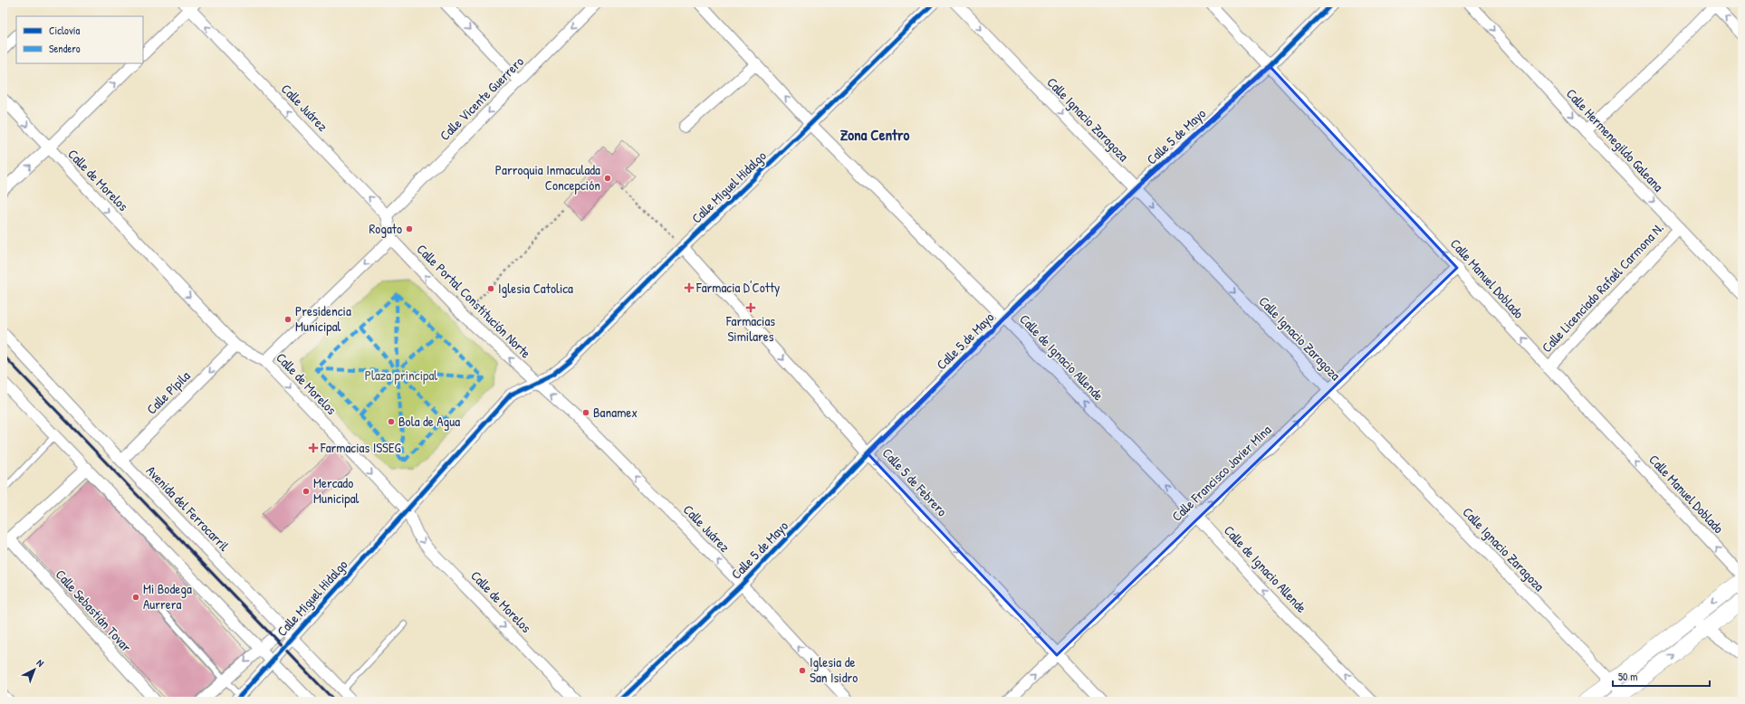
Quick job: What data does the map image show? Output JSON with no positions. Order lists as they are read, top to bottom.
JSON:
{
  "streets": {
    "street": [
      "Calle Vicente Guerrero",
      "Calle Juárez",
      "Calle Ignacio Zaragoza",
      "Calle 5 de Mayo",
      "Calle Hermenegildo Galeana",
      "Calle de Morelos",
      "Calle Miguel Hidalgo",
      "Calle Manuel Doblado",
      "Calle Licenciado Rafaél Carmona N.",
      "Calle Portal Constitución Norte",
      "Calle de Ignacio Allende",
      "Calle Pípila",
      "Calle Francisco Javier Mina",
      "Calle 5 de Febrero",
      "Avenida del Ferrocarril",
      "Calle Sebastián Tovar"
    ]
  },
  "crossings": [
    ["Calle Vicente Guerrero", "Calle Juárez"],
    ["Calle Juárez", "Calle 5 de Mayo"],
    ["Calle Juárez", "Calle Miguel Hidalgo"],
    ["Calle Juárez", "Calle Portal Constitución Norte"],
    ["Calle Ignacio Zaragoza", "Calle 5 de Mayo"],
    ["Calle Ignacio Zaragoza", "Calle Francisco Javier Mina"],
    ["Calle 5 de Mayo", "Calle Manuel Doblado"],
    ["Calle 5 de Mayo", "Calle de Ignacio Allende"],
    ["Calle 5 de Mayo", "Calle 5 de Febrero"],
    ["Calle Hermenegildo Galeana", "Calle Licenciado Rafaél Carmona N."],
    ["Calle de Morelos", "Calle Miguel Hidalgo"],
    ["Calle de Morelos", "Calle Pípila"],
    ["Calle Miguel Hidalgo", "Calle Portal Constitución Norte"],
    ["Calle Miguel Hidalgo", "Calle de Ignacio Allende"],
    ["Calle Miguel Hidalgo", "Calle 5 de Febrero"],
    ["Calle Miguel Hidalgo", "Avenida del Ferrocarril"],
    ["Calle Manuel Doblado", "Calle Licenciado Rafaél Carmona N."],
    ["Calle Manuel Doblado", "Calle Francisco Javier Mina"],
    ["Calle de Ignacio Allende", "Calle Francisco Javier Mina"],
    ["Calle Pípila", "Avenida del Ferrocarril"],
    ["Calle Francisco Javier Mina", "Calle 5 de Febrero"]
  ],
  "one_way": [
    "Calle Vicente Guerrero",
    "Calle Juárez",
    "Calle Ignacio Zaragoza",
    "Calle Hermenegildo Galeana",
    "Calle de Morelos",
    "Calle Manuel Doblado",
    "Calle Portal Constitución Norte",
    "Calle de Ignacio Allende",
    "Calle Pípila",
    "Calle Francisco Javier Mina",
    "Calle 5 de Febrero"
  ],
  "districts": ["Zona Centro"],
  "parks": ["Plaza principal"],
  "places": {
    "other": [
      "Parroquia Inmaculada Concepción",
      "Rogato",
      "Iglesia Catolica",
      "Presidencia Municipal",
      "Banamex",
      "Bola de Agua",
      "Mercado Municipal",
      "Mi Bodega Aurrera",
      "Iglesia de San Isidro"
    ],
    "health": ["Farmacia D'Cotty", "Farmacias Similares", "Farmacias ISSEG"]
  },
  "legend": ["Ciclovía", "Sendero"],
  "scale_bar": "50 m",
  "north": "top right"
}
